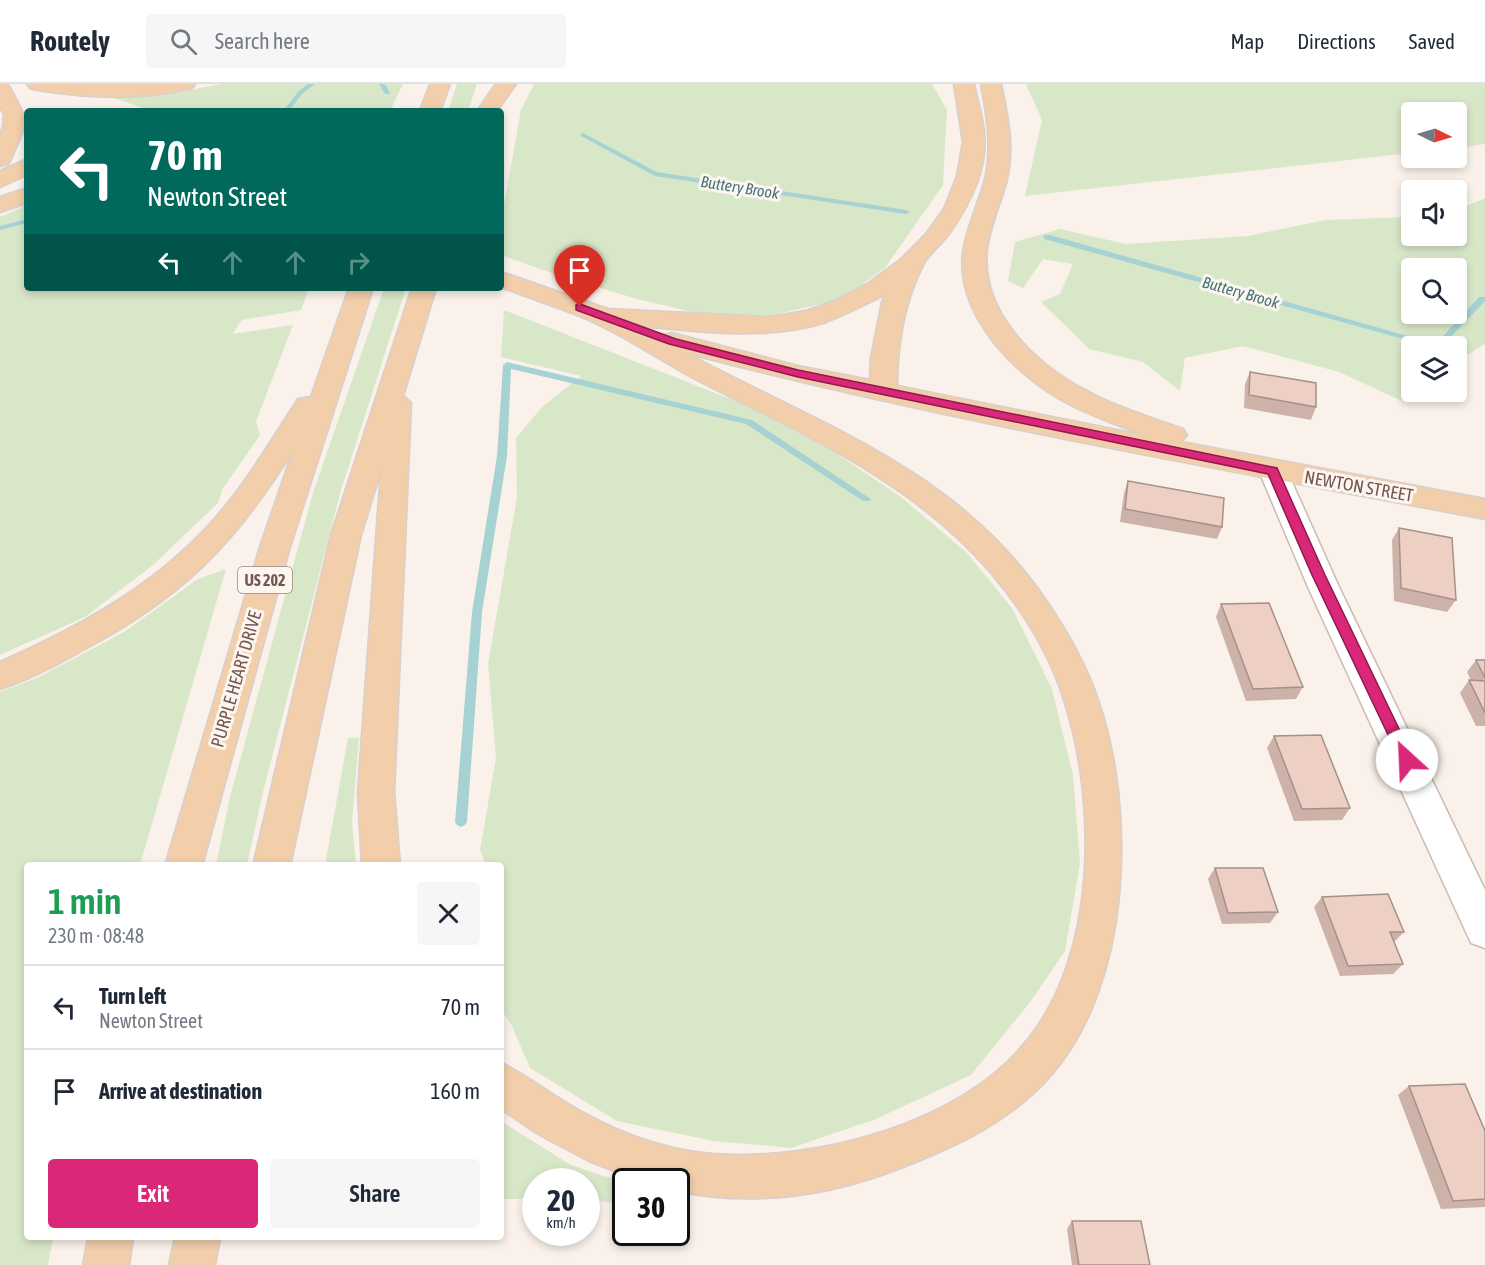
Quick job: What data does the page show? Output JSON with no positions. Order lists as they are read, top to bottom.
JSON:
{
  "streets": {
    "main road": ["NEWTON STREET", "US 202", "PURPLE HEART DRIVE"]
  },
  "water": ["Buttery Brook"],
  "north": "right",
  "page": {
    "header": "Routely",
    "search": "Search here",
    "nav": ["Map", "Directions", "Saved"],
    "turn": ["70 m", "Newton Street"],
    "heading": ["1 min", "230 m · 08:48"],
    "list": [
      {
        "name": "Turn left",
        "note": "Newton Street",
        "value": "70 m"
      },
      {
        "name": "Arrive at destination",
        "value": "160 m"
      }
    ],
    "buttons": ["Exit", "Share"],
    "speed": "20 km/h",
    "limit": "30"
  }
}
